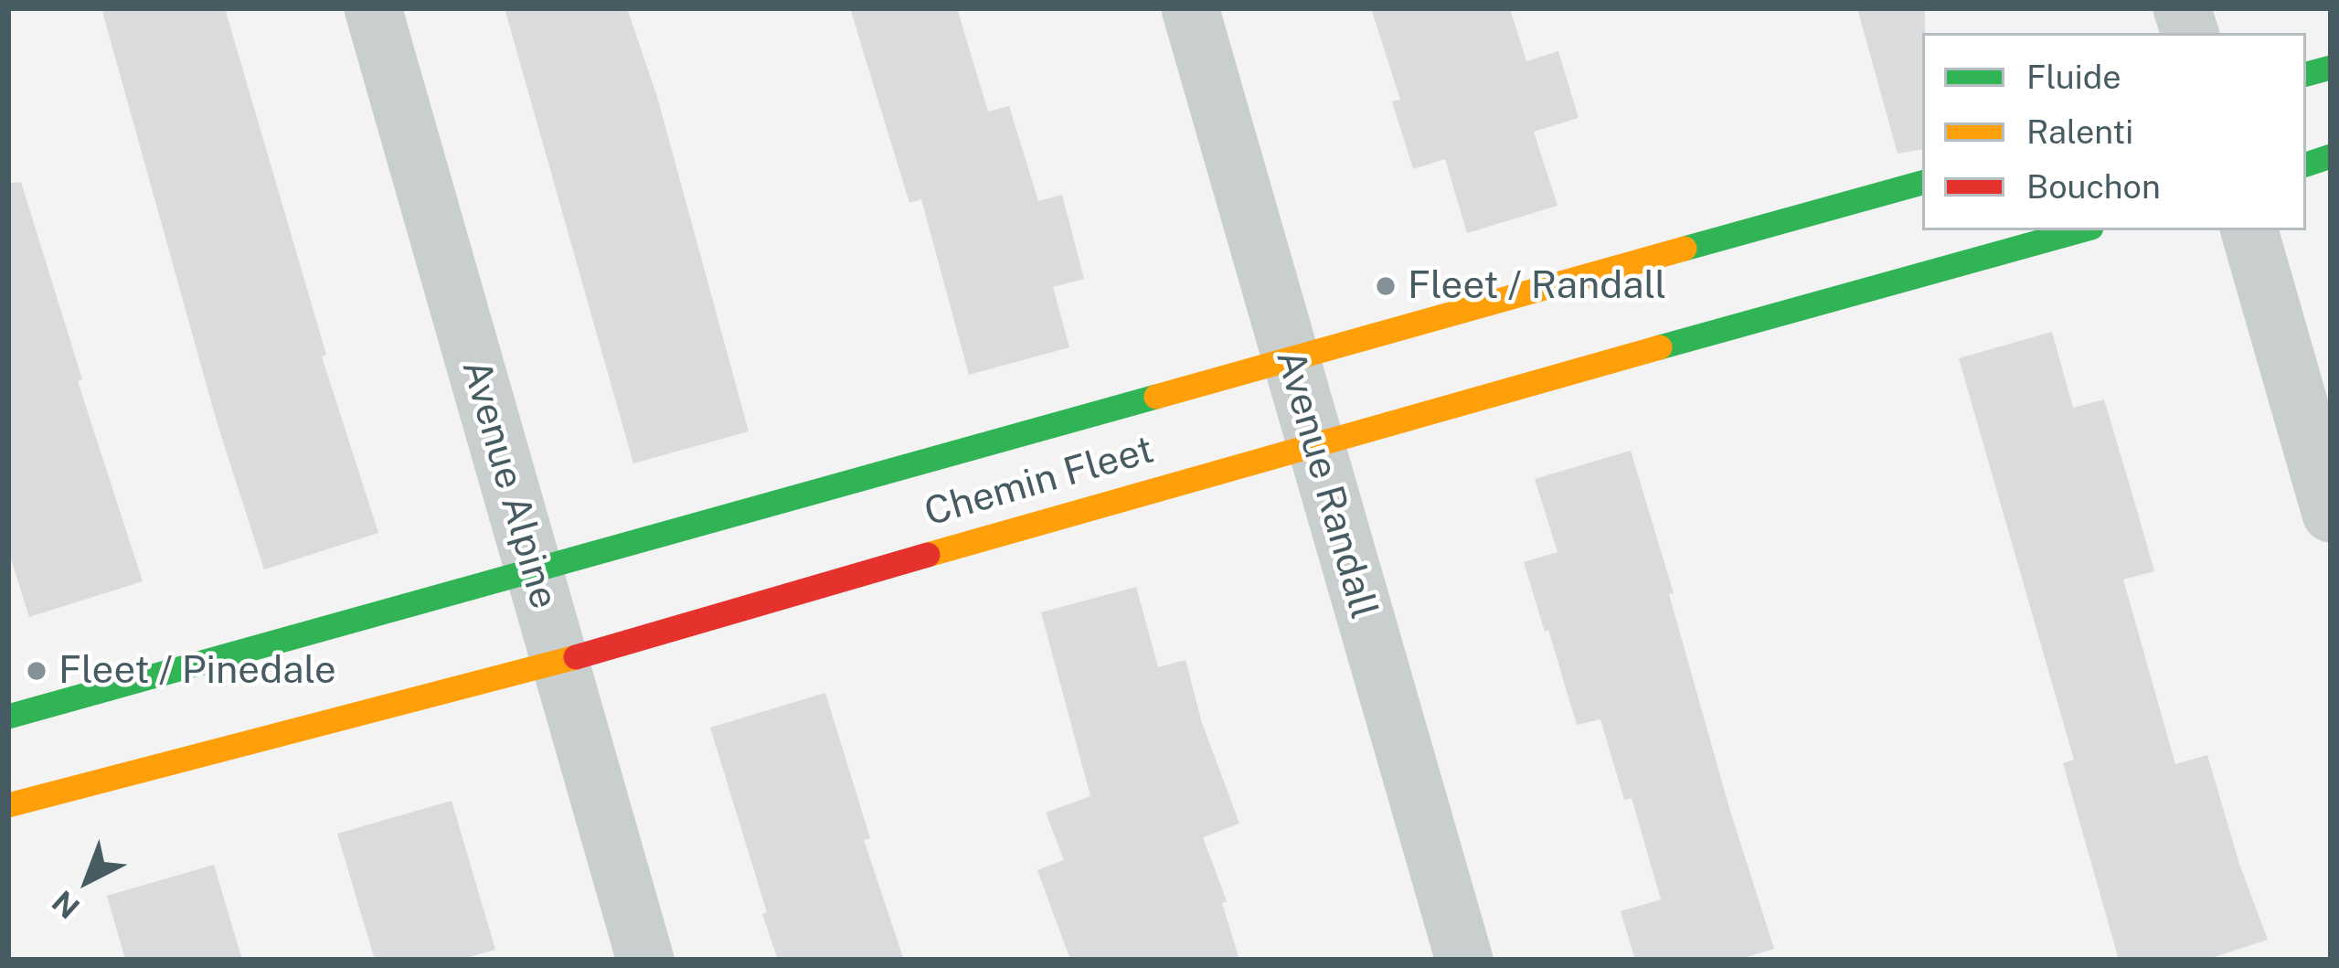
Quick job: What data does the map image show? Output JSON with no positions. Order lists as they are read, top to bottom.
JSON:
{
  "streets": {
    "main road": ["Chemin Fleet"],
    "street": ["Avenue Alpine", "Avenue Randall"]
  },
  "crossings": [
    ["Chemin Fleet", "Avenue Alpine"],
    ["Chemin Fleet", "Avenue Randall"]
  ],
  "places": ["Fleet / Randall", "Fleet / Pinedale"],
  "legend": ["Fluide", "Ralenti", "Bouchon"],
  "north": "bottom left"
}
